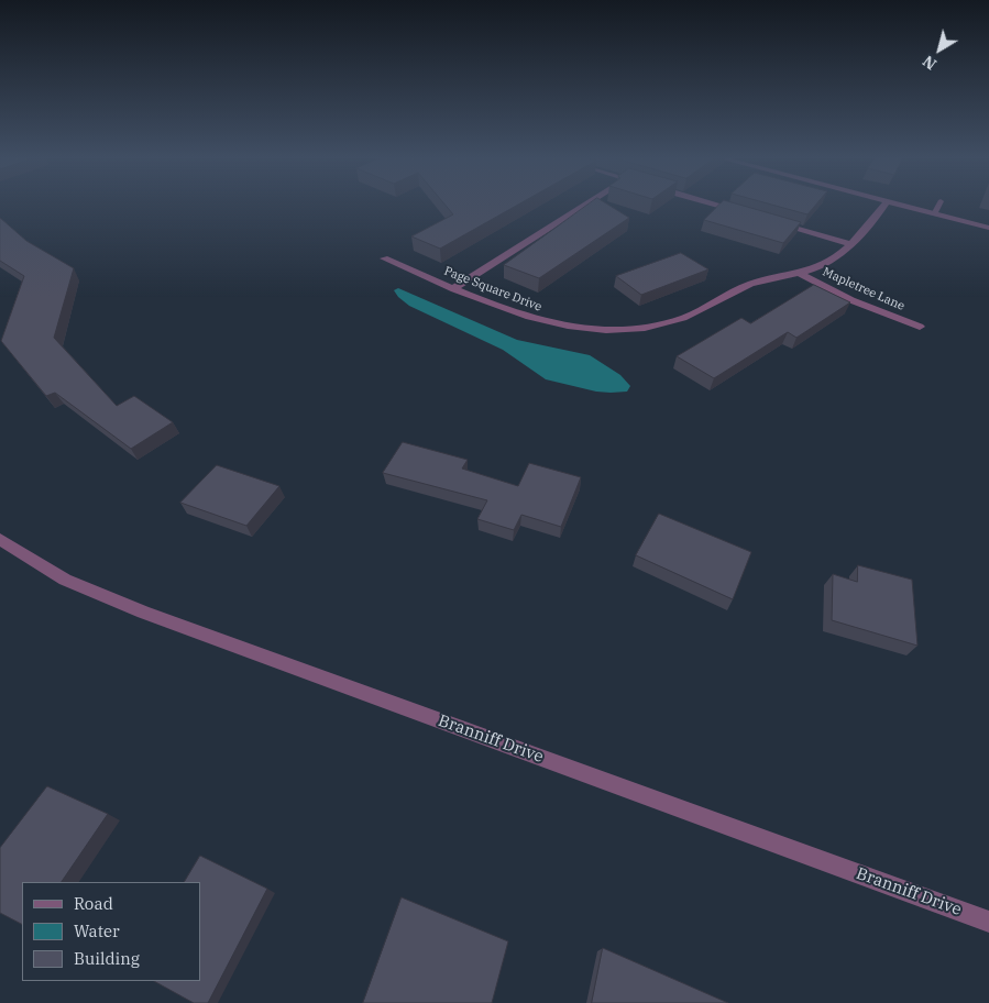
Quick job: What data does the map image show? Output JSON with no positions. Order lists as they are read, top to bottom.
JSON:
{
  "streets": {
    "street": ["Page Square Drive", "Mapletree Lane", "Branniff Drive"]
  },
  "crossings": [
    ["Page Square Drive", "Mapletree Lane"]
  ],
  "legend": ["Road", "Water", "Building"],
  "north": "bottom left"
}
